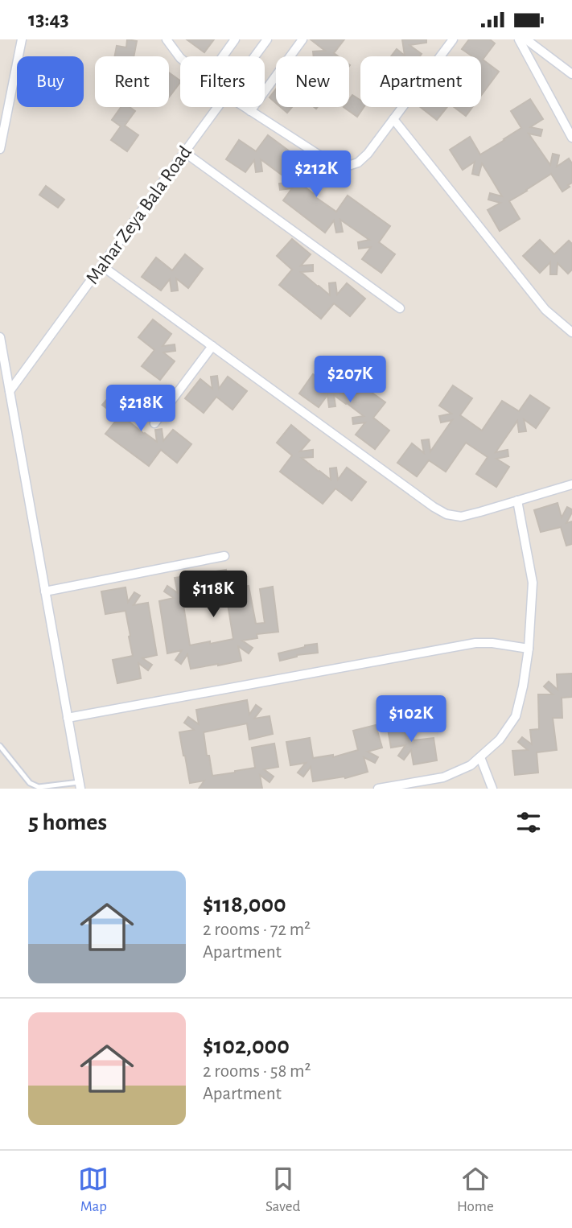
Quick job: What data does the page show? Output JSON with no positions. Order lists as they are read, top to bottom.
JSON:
{
  "streets": {
    "street": ["Mahar Zeya Bala Road"]
  },
  "page": {
    "status": "13:43",
    "chip": [
      "Buy",
      "Rent",
      "Filters",
      "New",
      "Apartment"
    ],
    "price": [
      "$212K",
      "$207K",
      "$218K",
      "$118K",
      "$102K"
    ],
    "heading": "5 homes",
    "list": [
      {
        "name": "$118,000",
        "note": "2 rooms · 72 m² · Apartment"
      },
      {
        "name": "$102,000",
        "note": "2 rooms · 58 m² · Apartment"
      }
    ],
    "tabs": ["Map", "Saved", "Home"]
  }
}
